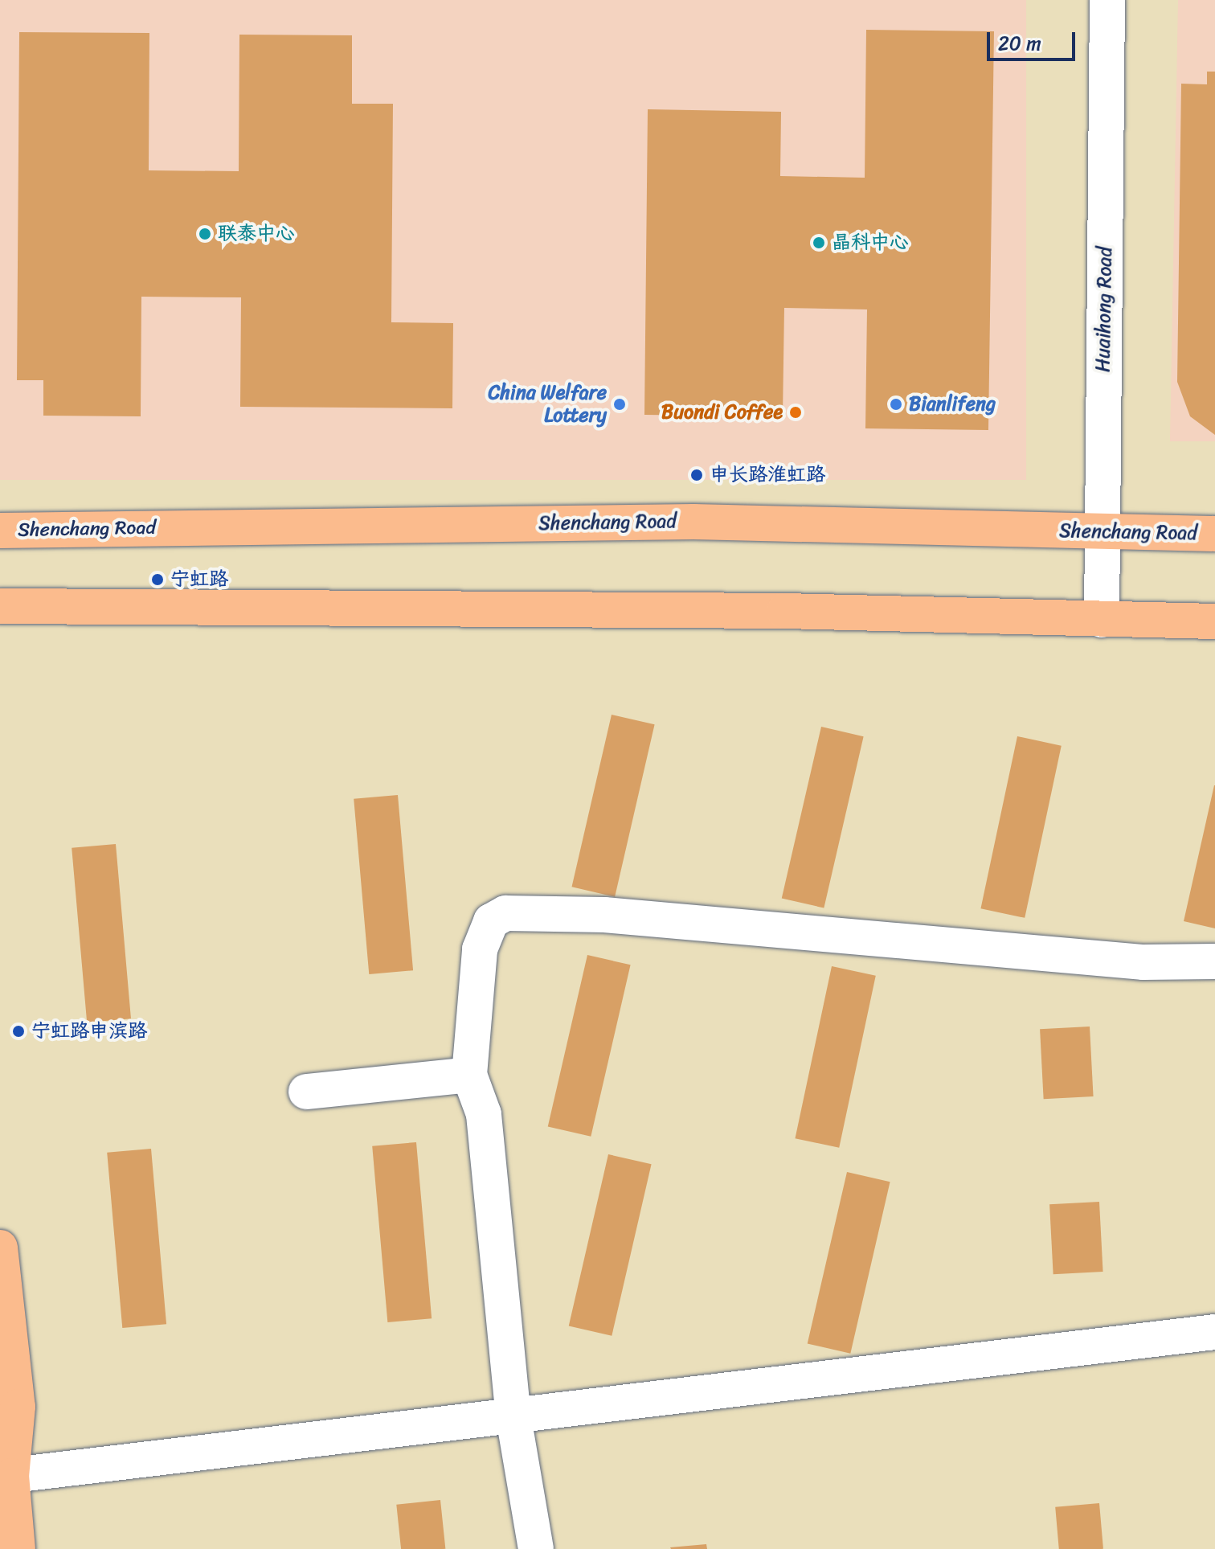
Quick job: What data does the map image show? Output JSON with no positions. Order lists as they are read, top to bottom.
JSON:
{
  "streets": {
    "main road": ["Shenchang Road"],
    "street": ["Huaihong Road"]
  },
  "crossings": [
    ["Huaihong Road", "Shenchang Road"]
  ],
  "places": [
    "联泰中心",
    "晶科中心",
    "China Welfare Lottery",
    "Bianlifeng",
    "Buondi Coffee",
    "申长路淮虹路",
    "宁虹路",
    "宁虹路申滨路"
  ],
  "scale_bar": "20 m"
}
